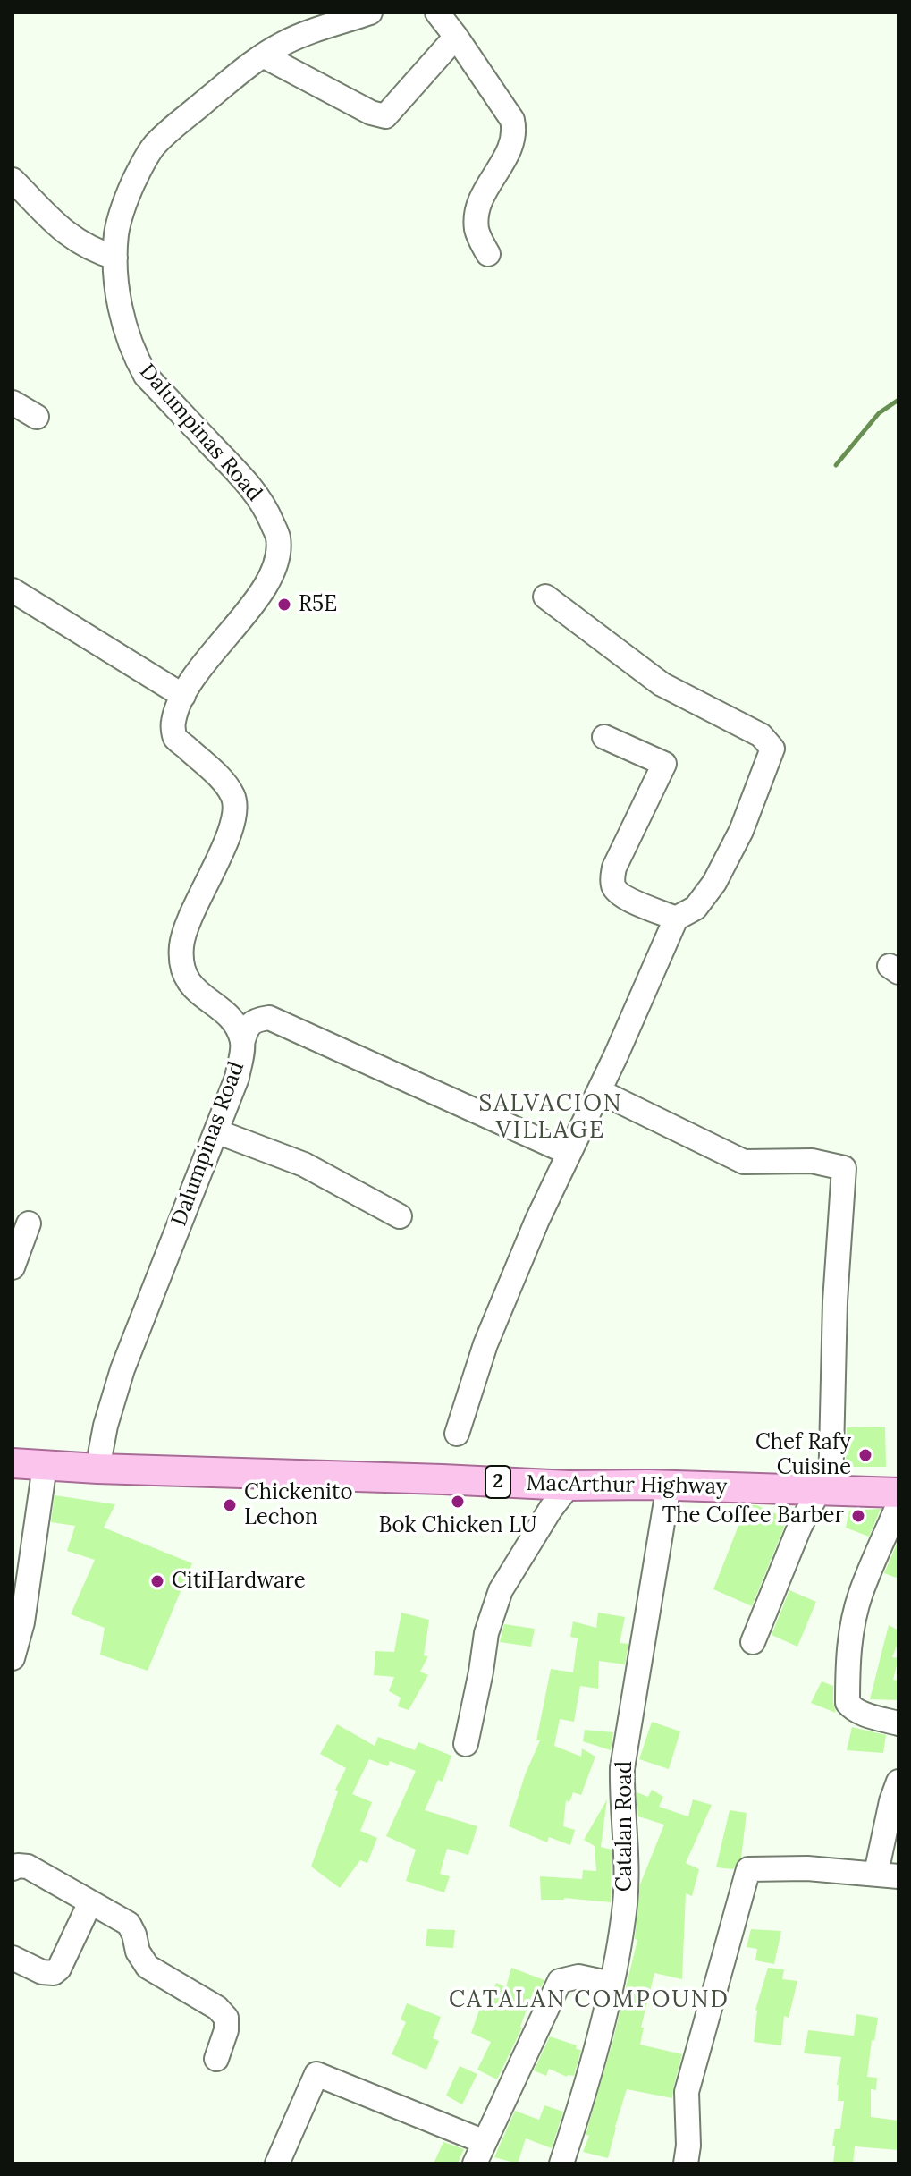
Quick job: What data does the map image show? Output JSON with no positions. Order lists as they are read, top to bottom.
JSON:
{
  "streets": {
    "main road": ["2", "MacArthur Highway"],
    "street": ["Dalumpinas Road", "Catalan Road"]
  },
  "crossings": [
    ["Dalumpinas Road", "MacArthur Highway"],
    ["MacArthur Highway", "Catalan Road"]
  ],
  "districts": ["SALVACION VILLAGE", "CATALAN COMPOUND"],
  "places": [
    "R5E",
    "Chef Rafy Cuisine",
    "Bok Chicken LU",
    "Chickenito Lechon",
    "The Coffee Barber",
    "CitiHardware"
  ]
}
